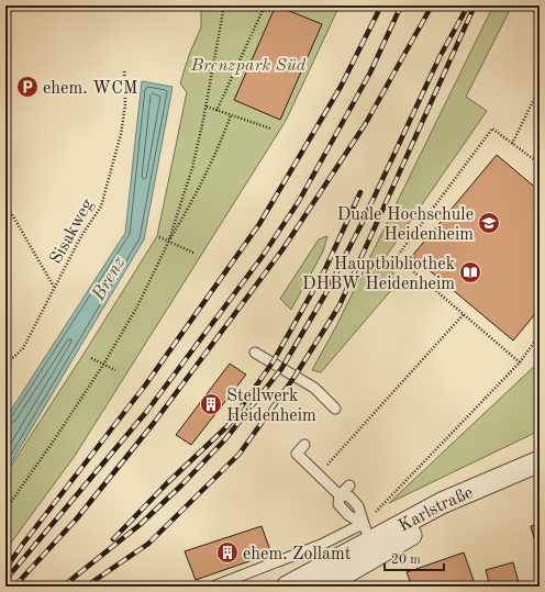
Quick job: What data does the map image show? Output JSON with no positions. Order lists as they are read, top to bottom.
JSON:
{
  "streets": {
    "street": ["Karlstraße"],
    "path": ["Sisakweg"]
  },
  "water": ["Brenz"],
  "parks": ["Brenzpark Süd"],
  "places": {
    "parking": ["ehem. WCM"],
    "school or university": ["Duale Hochschule Heidenheim"],
    "library": ["Hauptbibliothek DHBW Heidenheim"],
    "building": ["Stellwerk Heidenheim", "ehem. Zollamt"]
  },
  "scale_bar": "20 m"
}
